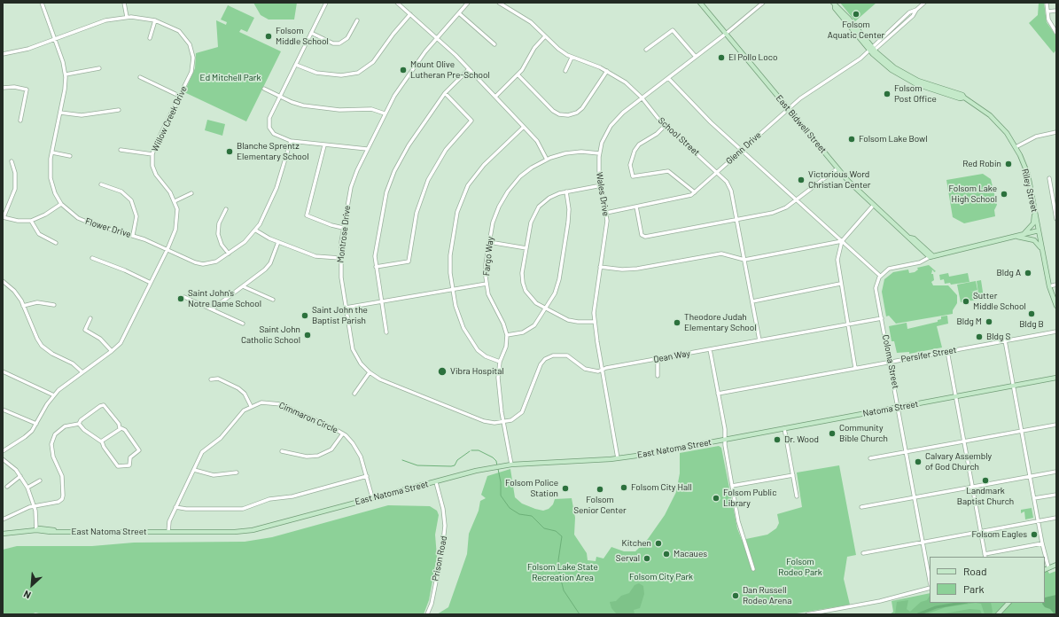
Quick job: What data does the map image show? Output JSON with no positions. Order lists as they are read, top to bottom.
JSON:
{
  "streets": {
    "main road": [
      "East Bidwell Street",
      "Riley Street",
      "Natoma Street",
      "East Natoma Street"
    ],
    "street": [
      "Willow Creek Drive",
      "School Street",
      "Glenn Drive",
      "Wales Drive",
      "Flower Drive",
      "Montrose Drive",
      "Fargo Way",
      "Persifer Street",
      "Dean Way",
      "Coloma Street",
      "Cimmaron Circle",
      "Prison Road"
    ]
  },
  "crossings": [
    ["Willow Creek Drive", "Flower Drive"],
    ["East Bidwell Street", "Glenn Drive"],
    ["East Bidwell Street", "Wales Drive"],
    ["School Street", "Glenn Drive"],
    ["School Street", "Wales Drive"],
    ["School Street", "Dean Way"],
    ["Glenn Drive", "Riley Street"],
    ["Glenn Drive", "Wales Drive"],
    ["Wales Drive", "Fargo Way"],
    ["Wales Drive", "Dean Way"],
    ["Wales Drive", "East Natoma Street"],
    ["Montrose Drive", "Dean Way"],
    ["Persifer Street", "Coloma Street"],
    ["Dean Way", "Coloma Street"],
    ["Coloma Street", "Natoma Street"],
    ["Natoma Street", "East Natoma Street"],
    ["Cimmaron Circle", "East Natoma Street"],
    ["East Natoma Street", "Prison Road"]
  ],
  "parks": [
    "Ed Mitchell Park",
    "Folsom Rodeo Park",
    "Folsom Lake State Recreation Area",
    "Folsom City Park"
  ],
  "places": [
    "Folsom Aquatic Center",
    "Folsom Middle School",
    "El Pollo Loco",
    "Mount Olive Lutheran Pre-School",
    "Folsom Post Office",
    "Folsom Lake Bowl",
    "Blanche Sprentz Elementary School",
    "Red Robin",
    "Victorious Word Christian Center",
    "Folsom Lake High School",
    "Bldg A",
    "Saint John's Notre Dame School",
    "Sutter Middle School",
    "Bldg B",
    "Saint John the Baptist Parish",
    "Bldg M",
    "Theodore Judah Elementary School",
    "Saint John Catholic School",
    "Bldg S",
    "Vibra Hospital",
    "Community Bible Church",
    "Dr. Wood",
    "Calvary Assembly of God Church",
    "Landmark Baptist Church",
    "Folsom City Hall",
    "Folsom Police Station",
    "Folsom Senior Center",
    "Folsom Public Library",
    "Folsom Eagles",
    "Kitchen",
    "Macaues",
    "Serval",
    "Dan Russell Rodeo Arena"
  ],
  "legend": ["Road", "Park"],
  "north": "bottom left"
}
